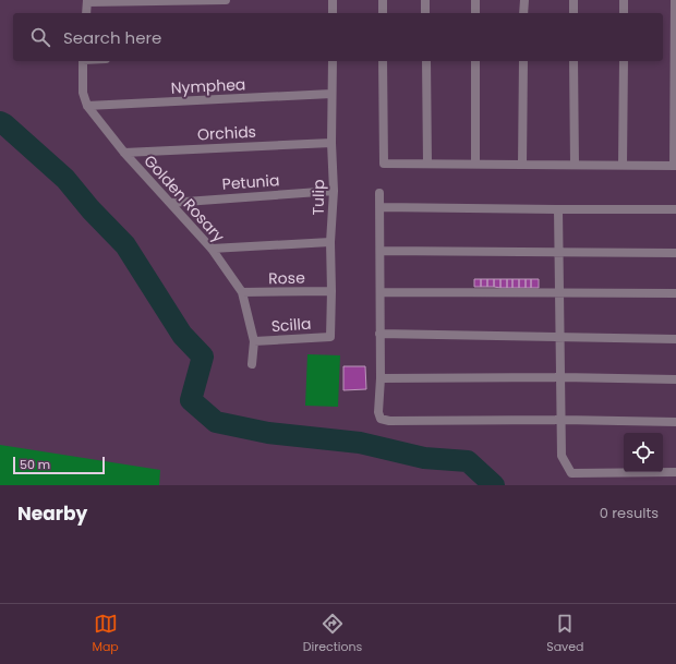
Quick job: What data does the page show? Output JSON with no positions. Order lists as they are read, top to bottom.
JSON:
{
  "streets": {
    "street": [
      "Nymphea",
      "Orchids",
      "Petunia",
      "Tulip",
      "Golden Rosary",
      "Rose",
      "Scilla"
    ]
  },
  "crossings": [
    ["Nymphea", "Tulip"],
    ["Nymphea", "Golden Rosary"],
    ["Orchids", "Tulip"],
    ["Orchids", "Golden Rosary"],
    ["Petunia", "Tulip"],
    ["Petunia", "Golden Rosary"],
    ["Tulip", "Rose"],
    ["Tulip", "Scilla"],
    ["Golden Rosary", "Rose"],
    ["Golden Rosary", "Scilla"]
  ],
  "scale_bar": "50 m",
  "page": {
    "search": "Search here",
    "scale": "50 m",
    "heading": ["Nearby", "0 results"],
    "nav": ["Map", "Directions", "Saved"]
  }
}
